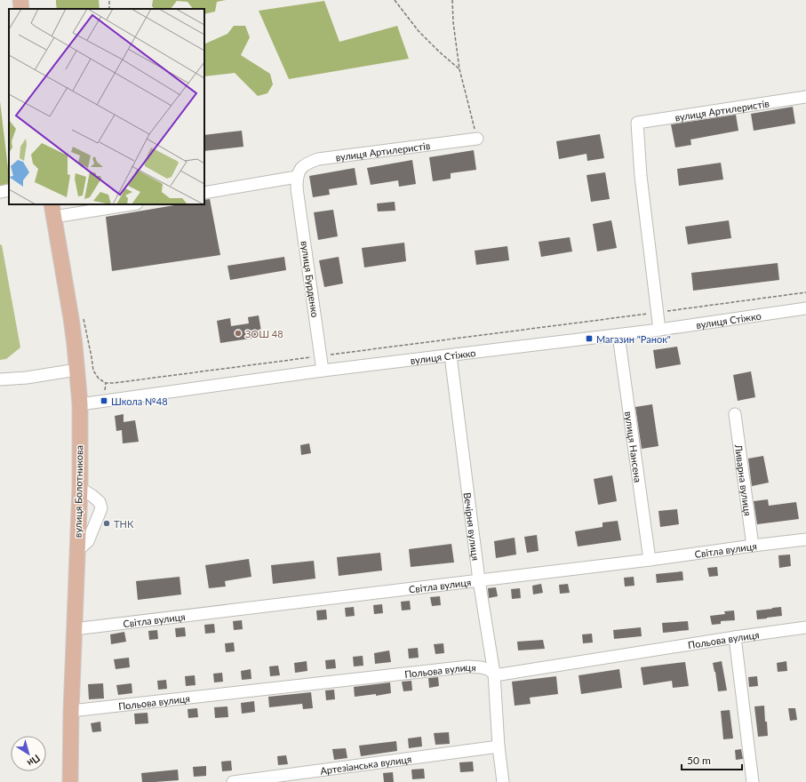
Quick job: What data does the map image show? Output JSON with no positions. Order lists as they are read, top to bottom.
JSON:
{
  "streets": {
    "main road": ["вулиця Болотникова"],
    "street": [
      "вулиця Артилеристів",
      "вулиця Бурденко",
      "вулиця Стіжко",
      "вулиця Нансена",
      "Ливарна вулиця",
      "Вечірня вулиця",
      "Світла вулиця",
      "Польова вулиця",
      "Артезіанська вулиця"
    ]
  },
  "crossings": [
    ["вулиця Артилеристів", "вулиця Бурденко"],
    ["вулиця Бурденко", "вулиця Стіжко"],
    ["вулиця Стіжко", "вулиця Нансена"],
    ["вулиця Стіжко", "вулиця Болотникова"],
    ["вулиця Стіжко", "Вечірня вулиця"],
    ["вулиця Нансена", "Світла вулиця"],
    ["Ливарна вулиця", "Світла вулиця"],
    ["вулиця Болотникова", "Світла вулиця"],
    ["вулиця Болотникова", "Польова вулиця"],
    ["Вечірня вулиця", "Світла вулиця"],
    ["Вечірня вулиця", "Польова вулиця"],
    ["Вечірня вулиця", "Артезіанська вулиця"]
  ],
  "places": {
    "other": ["ЗОШ 48", "ТНК"],
    "transit": ["Магазин \"Ранок\"", "Школа №48"]
  },
  "scale_bar": "50 m",
  "north": "bottom right"
}
